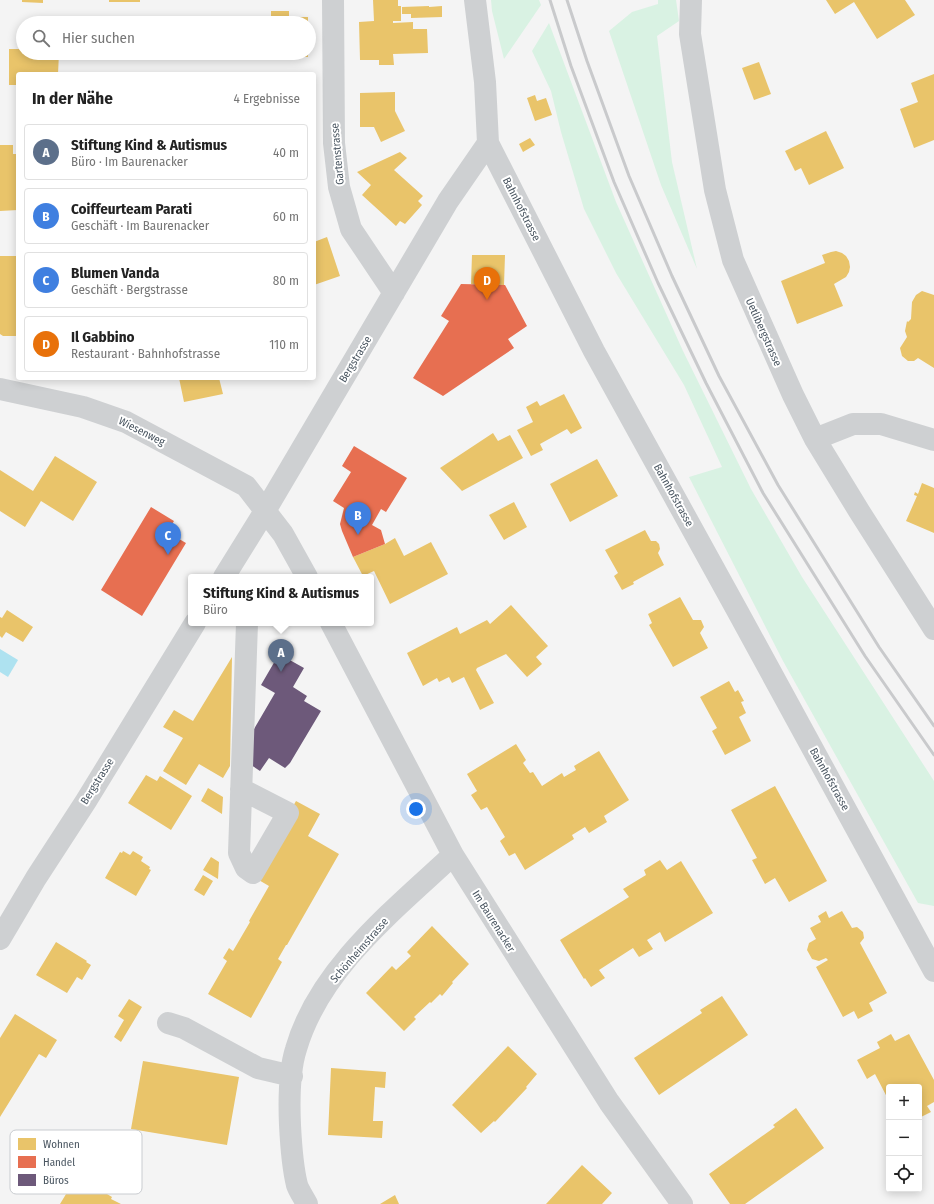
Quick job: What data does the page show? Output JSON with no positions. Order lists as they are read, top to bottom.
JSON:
{
  "streets": {
    "street": [
      "Gartenstrasse",
      "Bahnhofstrasse",
      "Uetlibergstrasse",
      "Bergstrasse",
      "Wiesenweg",
      "Im Baurenacker",
      "Schönheimstrasse"
    ]
  },
  "crossings": [
    ["Gartenstrasse", "Bergstrasse"],
    ["Bahnhofstrasse", "Bergstrasse"],
    ["Bergstrasse", "Wiesenweg"],
    ["Im Baurenacker", "Schönheimstrasse"]
  ],
  "legend": ["Wohnen", "Handel", "Büros"],
  "page": {
    "search": "Hier suchen",
    "heading": ["In der Nähe", "4 Ergebnisse"],
    "list": [
      {
        "mark": "A",
        "name": "Stiftung Kind & Autismus",
        "note": "Büro · Im Baurenacker",
        "value": "40 m"
      },
      {
        "mark": "B",
        "name": "Coiffeurteam Parati",
        "note": "Geschäft · Im Baurenacker",
        "value": "60 m"
      },
      {
        "mark": "C",
        "name": "Blumen Vanda",
        "note": "Geschäft · Bergstrasse",
        "value": "80 m"
      },
      {
        "mark": "D",
        "name": "Il Gabbino",
        "note": "Restaurant · Bahnhofstrasse",
        "value": "110 m"
      }
    ],
    "pins": [
      "D",
      "B",
      "C",
      "A"
    ],
    "popup": ["Stiftung Kind & Autismus", "Büro"],
    "map_buttons": ["+", "−"]
  }
}
